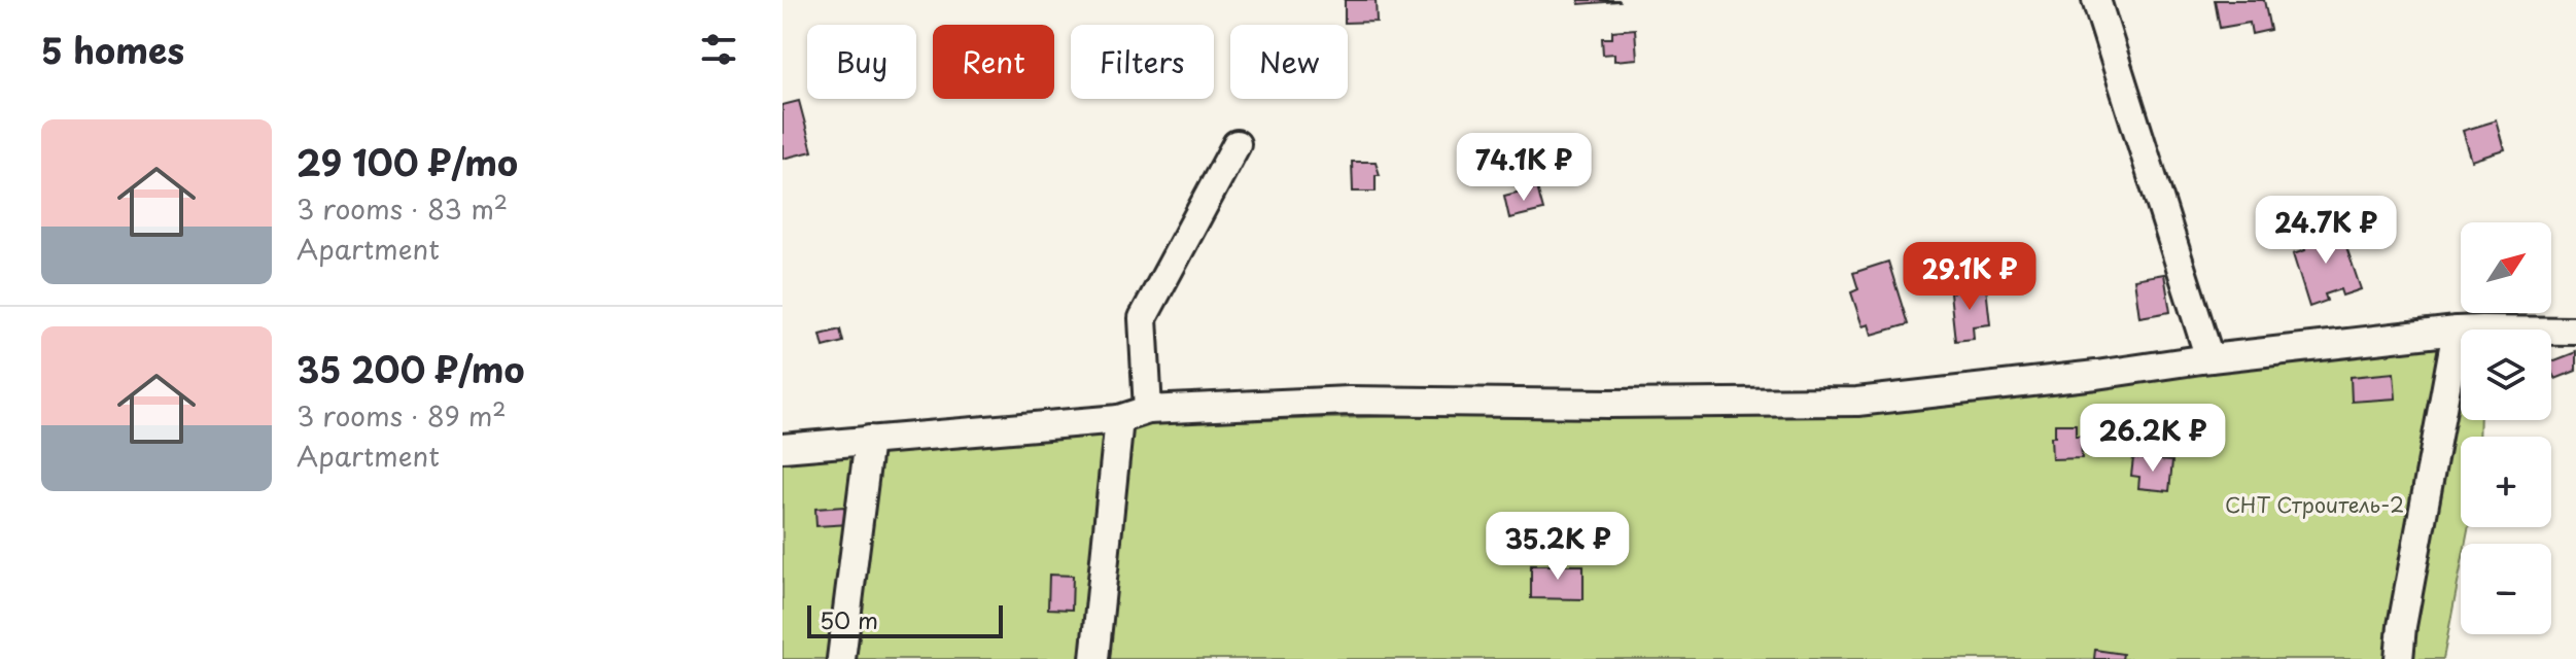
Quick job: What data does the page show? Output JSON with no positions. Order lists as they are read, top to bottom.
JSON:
{
  "parks": ["СНТ Строитель-2"],
  "scale_bar": "50 m",
  "north": "top right",
  "page": {
    "heading": "5 homes",
    "chip": [
      "Buy",
      "Rent",
      "Filters",
      "New"
    ],
    "list": [
      {
        "name": "29 100 ₽/mo",
        "note": "3 rooms · 83 m² · Apartment"
      },
      {
        "name": "35 200 ₽/mo",
        "note": "3 rooms · 89 m² · Apartment"
      }
    ],
    "price": [
      "74.1K ₽",
      "24.7K ₽",
      "29.1K ₽",
      "26.2K ₽",
      "35.2K ₽"
    ],
    "map_buttons": ["+", "−"],
    "scale": "50 m"
  }
}
